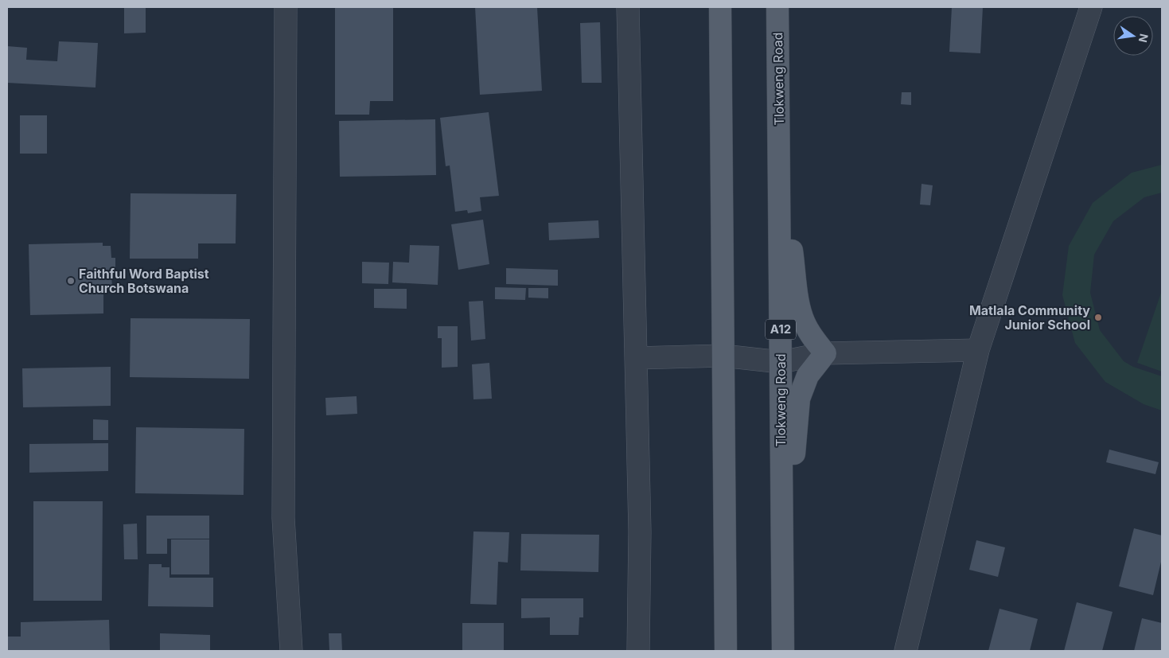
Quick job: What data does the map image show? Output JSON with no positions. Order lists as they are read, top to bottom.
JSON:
{
  "streets": {
    "main road": ["Tlokweng Road", "A12"]
  },
  "places": ["Faithful Word Baptist Church Botswana", "Matlala Community Junior School"],
  "north": "right"
}
